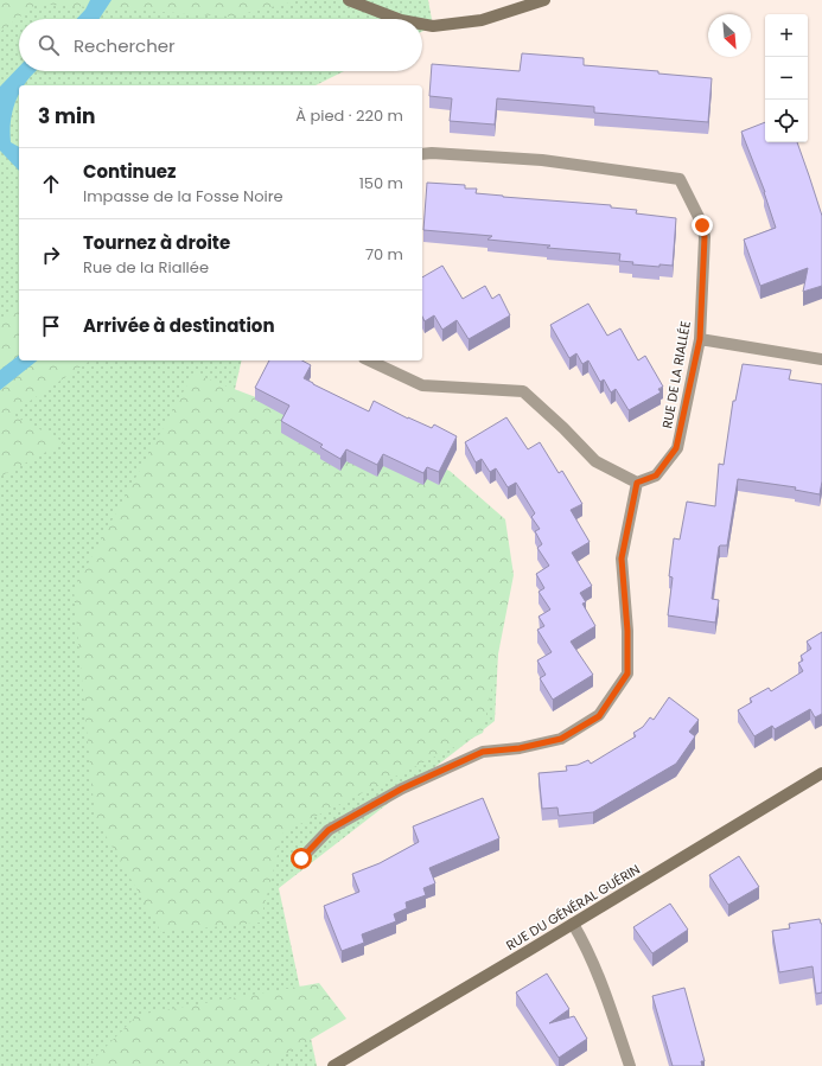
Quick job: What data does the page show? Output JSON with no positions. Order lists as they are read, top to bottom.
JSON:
{
  "streets": {
    "main road": ["RUE DU GÉNÉRAL GUÉRIN"],
    "street": ["RUE DE LA RIALLÉE"]
  },
  "north": "bottom right",
  "page": {
    "map_buttons": ["+", "−"],
    "search": "Rechercher",
    "heading": ["3 min", "À pied · 220 m"],
    "list": [
      ["Continuez", "Impasse de la Fosse Noire", "150 m"],
      ["Tournez à droite", "Rue de la Riallée", "70 m"],
      "Arrivée à destination"
    ]
  }
}
